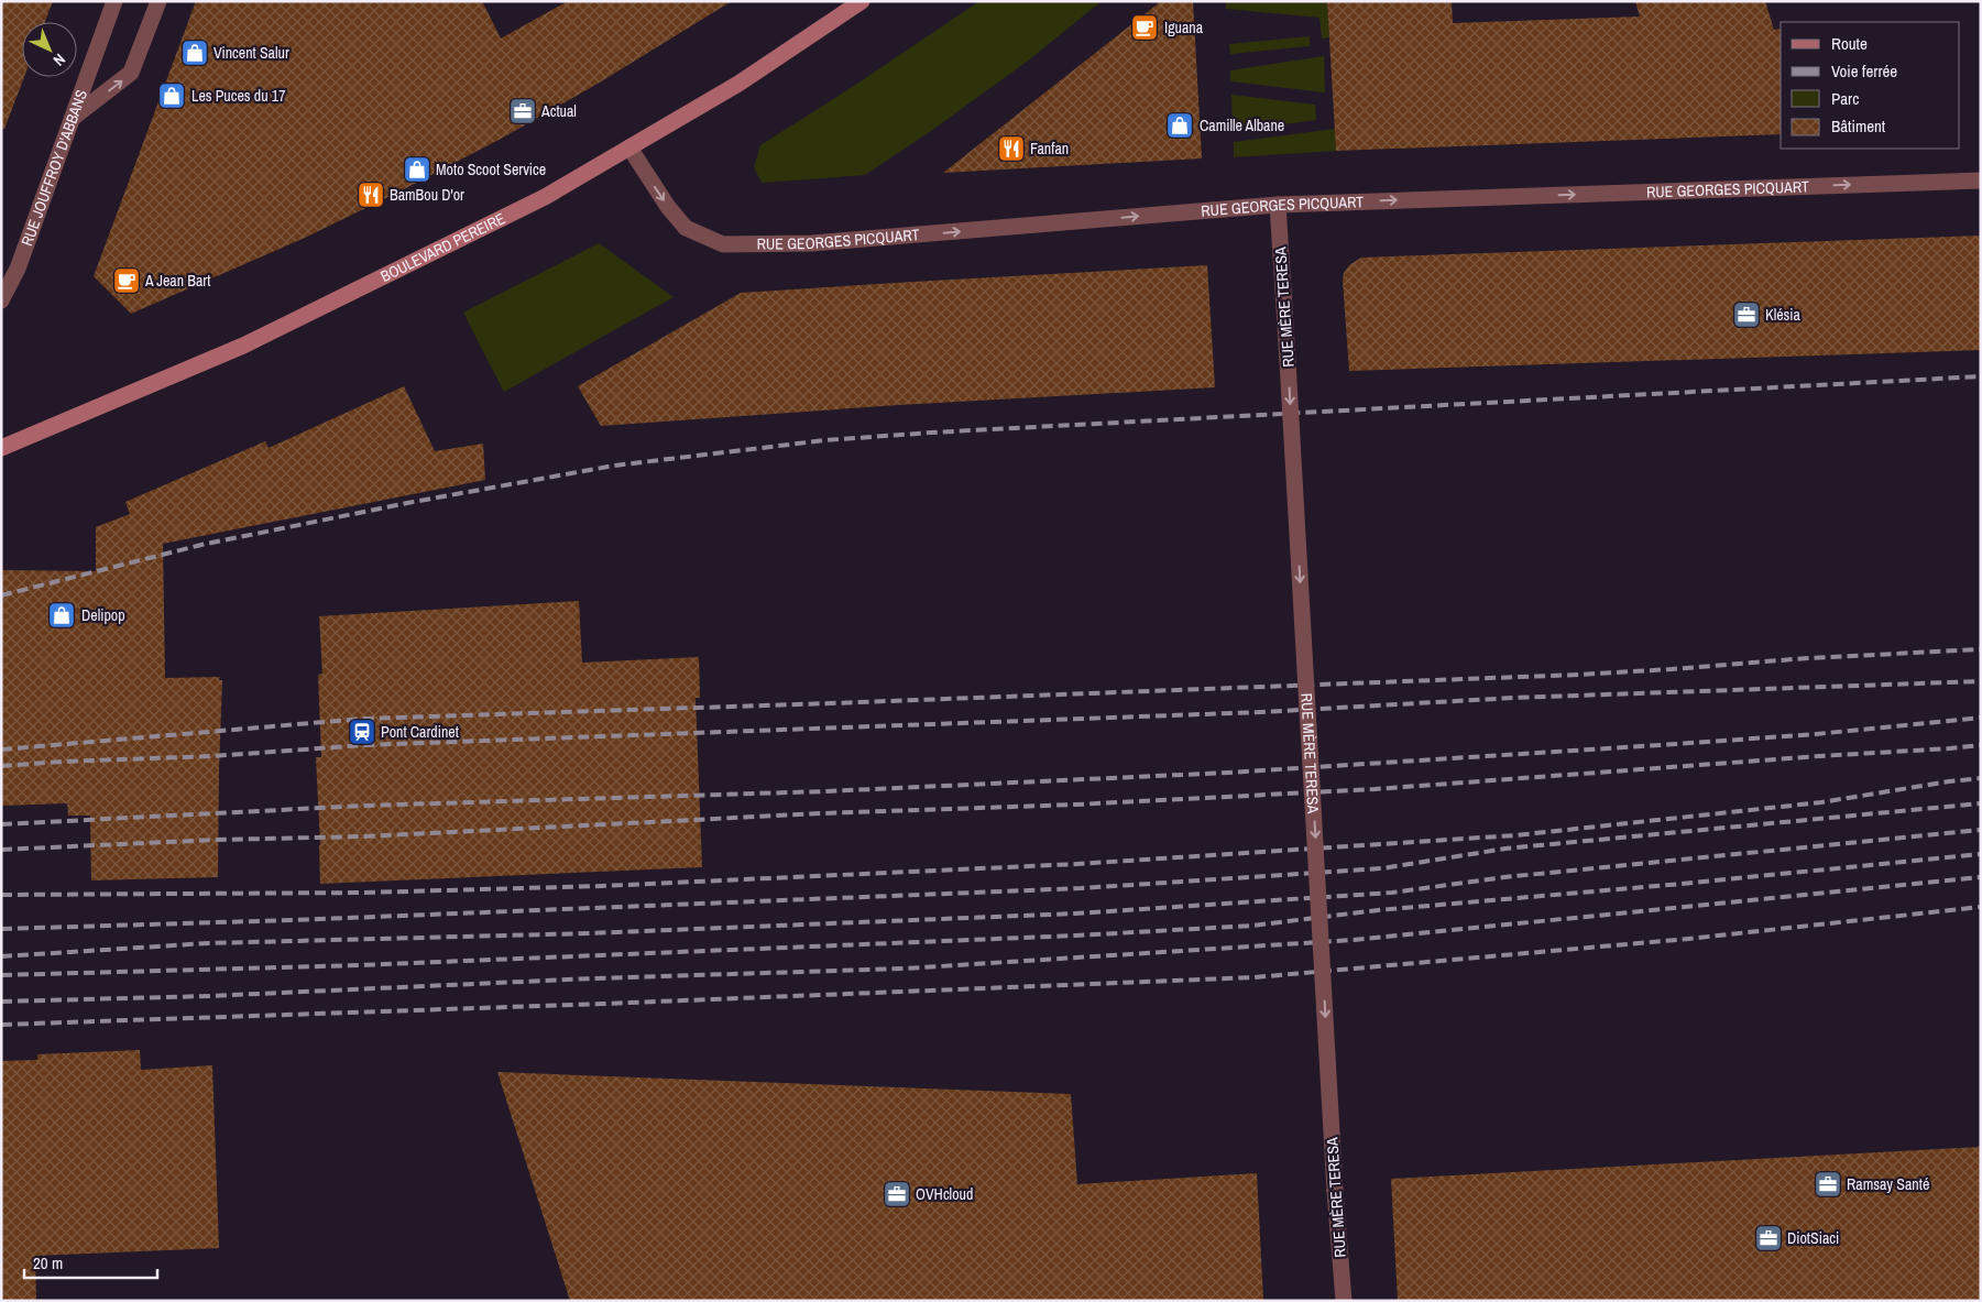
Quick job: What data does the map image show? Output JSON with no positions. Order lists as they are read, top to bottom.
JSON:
{
  "streets": {
    "main road": ["BOULEVARD PEREIRE"],
    "street": ["RUE JOUFFROY D'ABBANS", "RUE GEORGES PICQUART", "RUE MÈRE TERESA"]
  },
  "crossings": [
    ["RUE GEORGES PICQUART", "BOULEVARD PEREIRE"],
    ["RUE GEORGES PICQUART", "RUE MÈRE TERESA"]
  ],
  "one_way": ["RUE GEORGES PICQUART", "RUE MÈRE TERESA"],
  "places": {
    "cafe": ["Iguana", "A Jean Bart"],
    "shop": [
      "Vincent Salur",
      "Les Puces du 17",
      "Camille Albane",
      "Moto Scoot Service",
      "Delipop"
    ],
    "office": [
      "Actual",
      "Klésia",
      "Ramsay Santé",
      "OVHcloud",
      "DiotSiaci"
    ],
    "restaurant": ["Fanfan", "BamBou D'or"],
    "station": ["Pont Cardinet"]
  },
  "legend": [
    "Route",
    "Voie ferrée",
    "Parc",
    "Bâtiment"
  ],
  "scale_bar": "20 m",
  "north": "bottom right"
}
